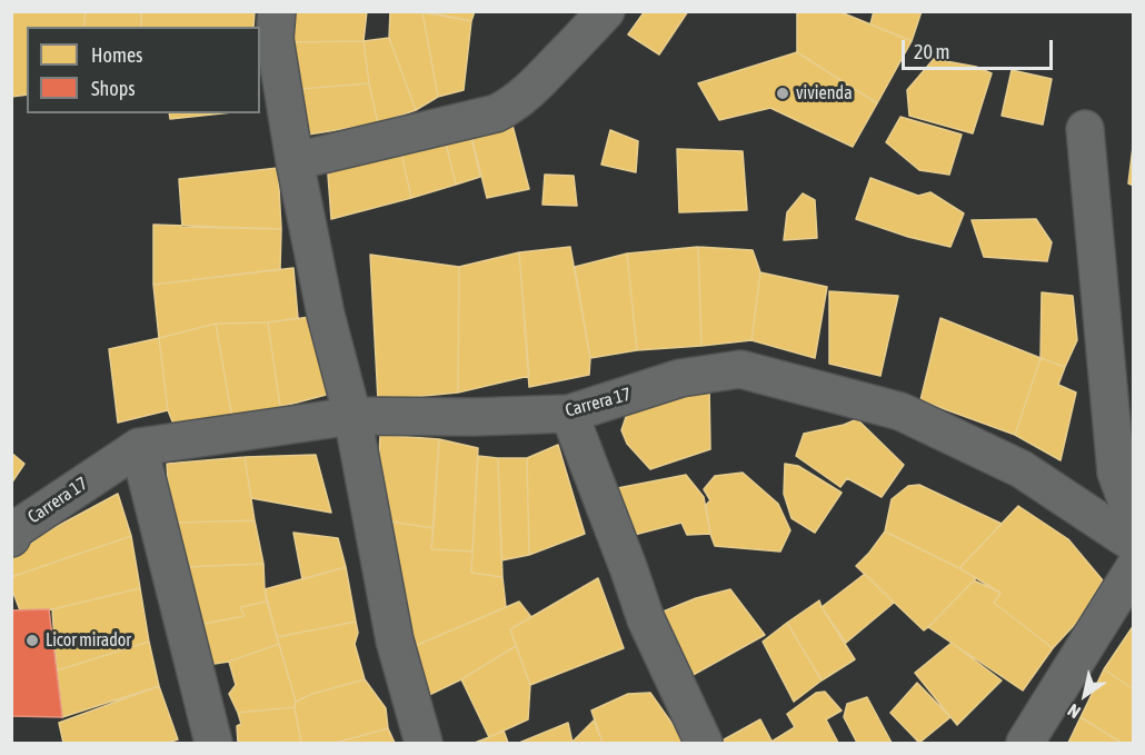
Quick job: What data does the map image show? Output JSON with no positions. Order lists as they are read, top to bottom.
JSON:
{
  "streets": {
    "street": ["Carrera 17"]
  },
  "places": ["vivienda", "Licor mirador"],
  "legend": ["Homes", "Shops"],
  "scale_bar": "20 m",
  "north": "bottom left"
}
